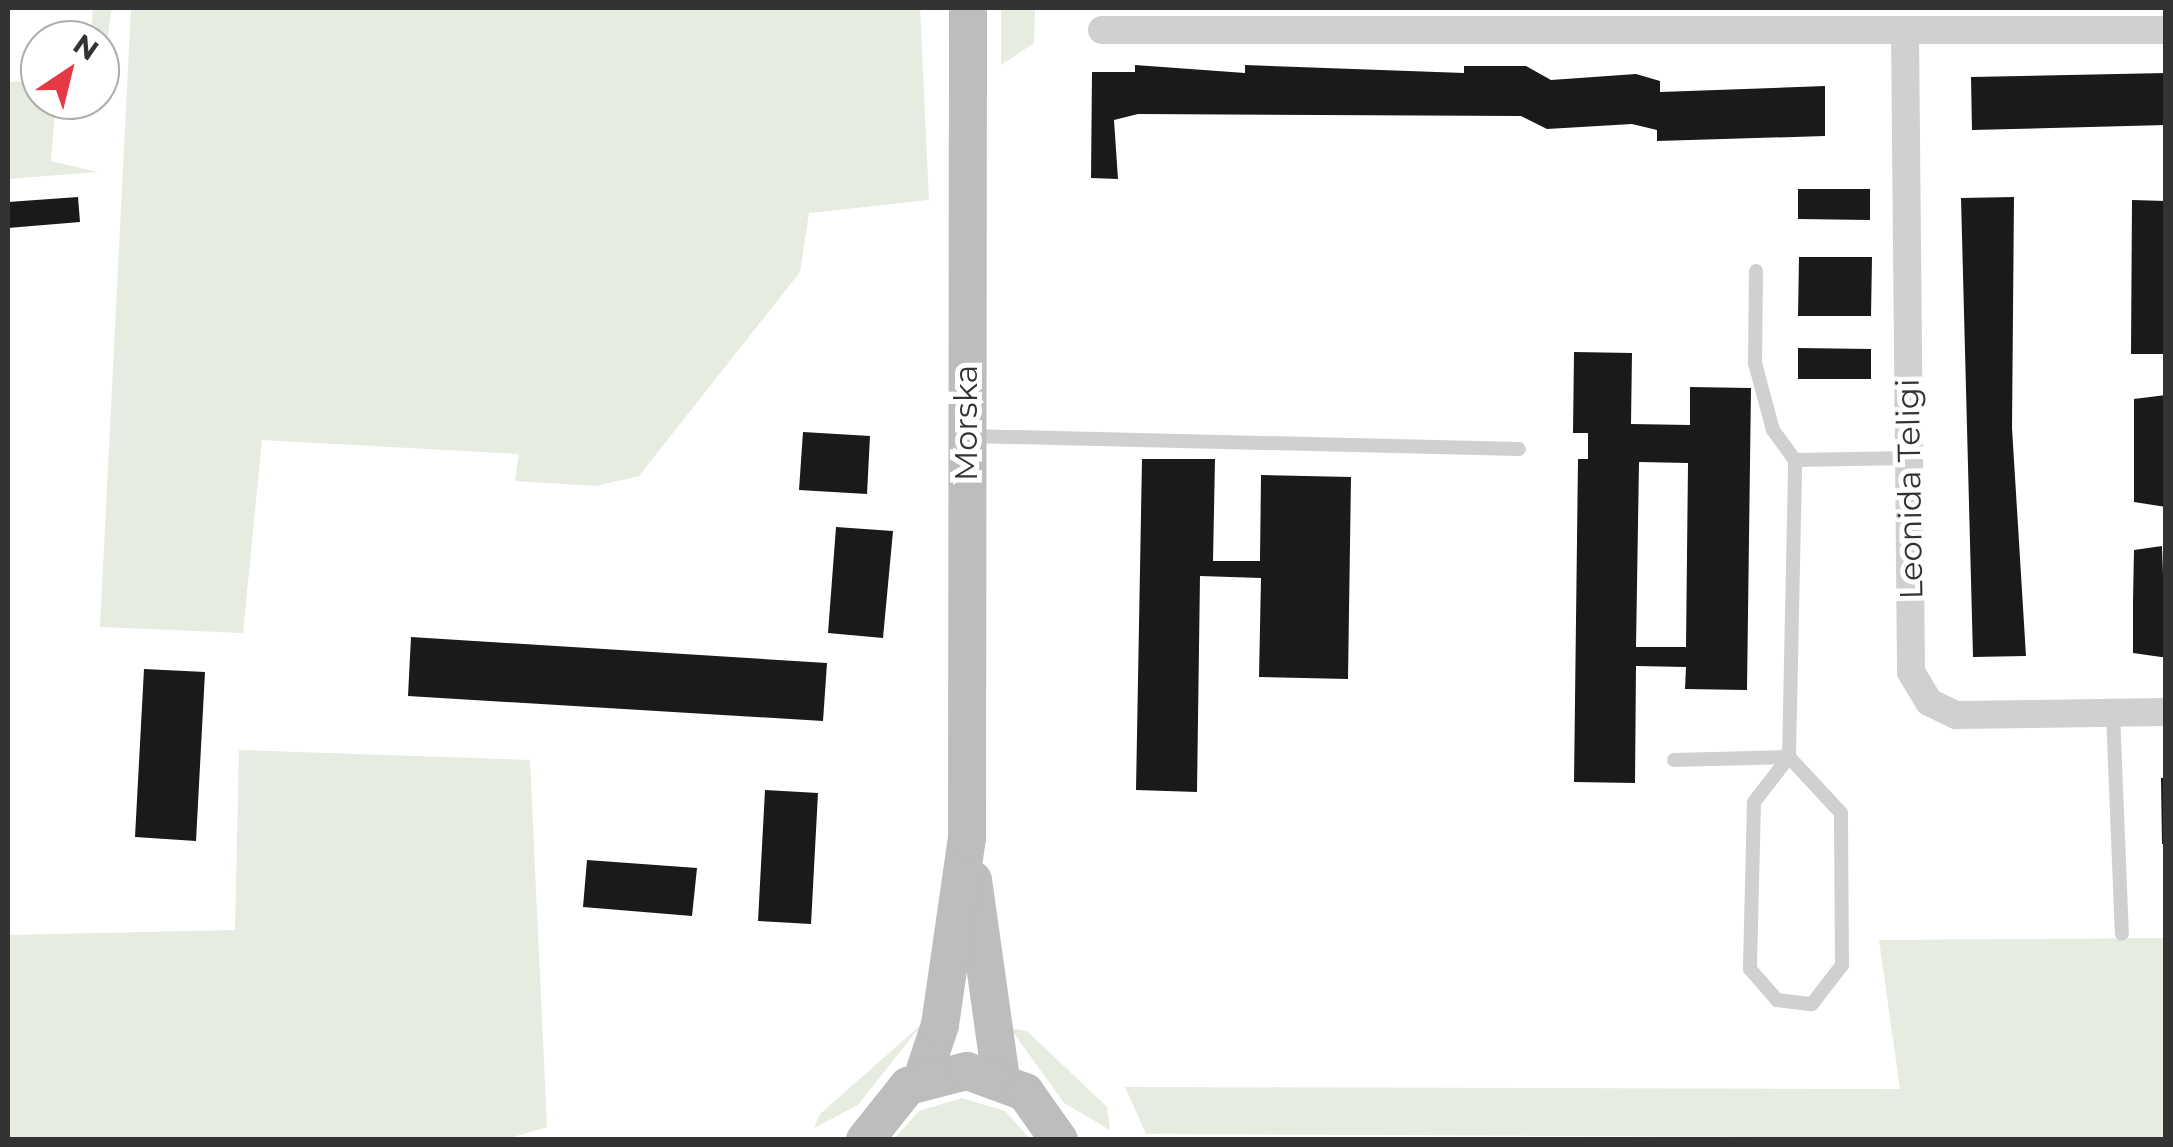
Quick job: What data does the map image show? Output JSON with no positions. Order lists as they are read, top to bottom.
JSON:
{
  "streets": {
    "main road": ["Morska"],
    "street": ["Leonida Teligi"]
  },
  "north": "top right"
}
